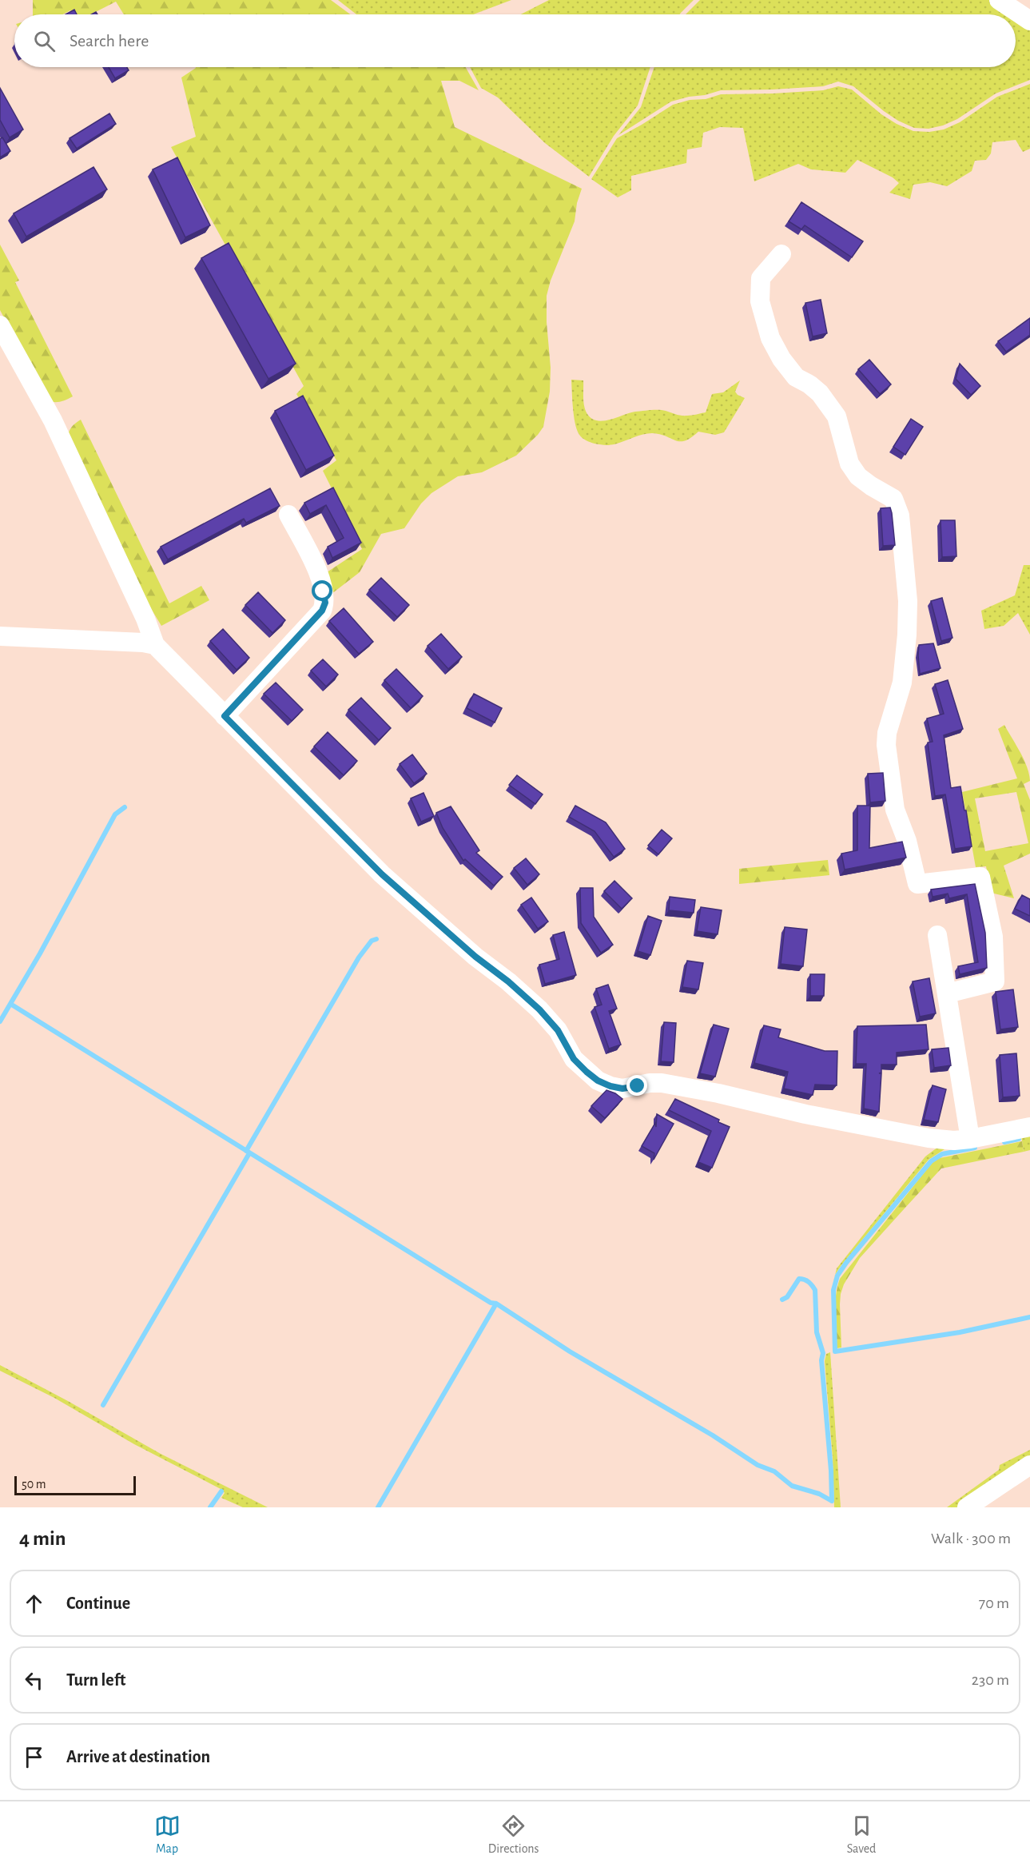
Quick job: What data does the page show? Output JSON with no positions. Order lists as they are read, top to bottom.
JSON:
{
  "scale_bar": "50 m",
  "page": {
    "search": "Search here",
    "scale": "50 m",
    "heading": ["4 min", "Walk · 300 m"],
    "list": [
      ["Continue", "70 m"],
      ["Turn left", "230 m"],
      "Arrive at destination"
    ],
    "nav": ["Map", "Directions", "Saved"]
  }
}
